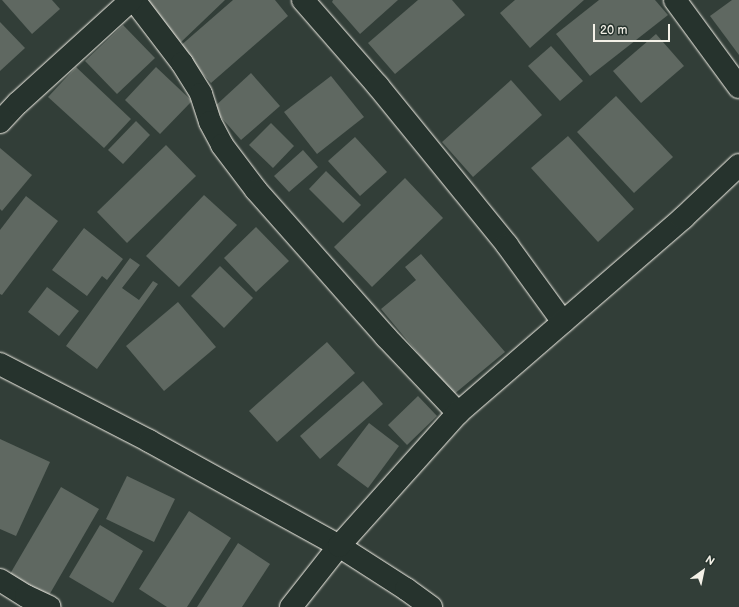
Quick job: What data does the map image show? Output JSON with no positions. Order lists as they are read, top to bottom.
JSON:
{
  "scale_bar": "20 m",
  "north": "top right"
}
